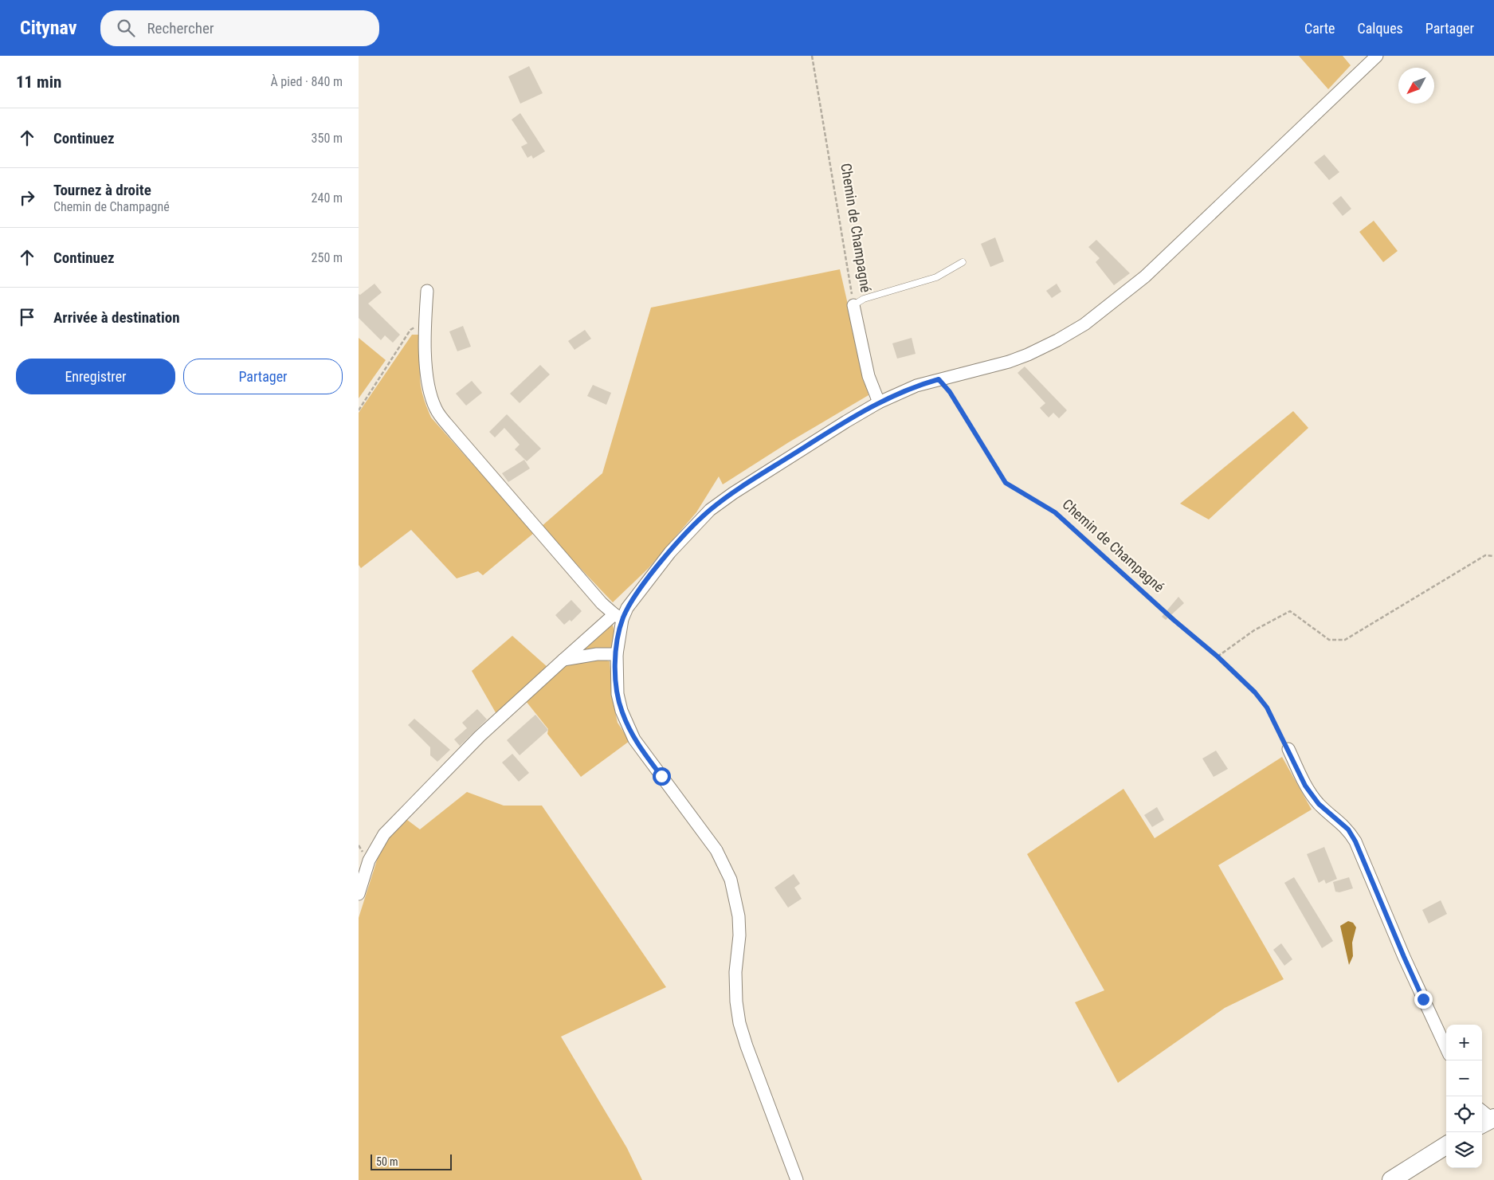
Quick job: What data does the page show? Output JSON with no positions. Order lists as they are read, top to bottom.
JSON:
{
  "streets": {
    "street": ["Chemin de Champagné"]
  },
  "scale_bar": "50 m",
  "north": "bottom left",
  "page": {
    "header": "Citynav",
    "search": "Rechercher",
    "nav": ["Carte", "Calques", "Partager"],
    "heading": ["11 min", "À pied · 840 m"],
    "list": [
      ["Continuez", "350 m"],
      ["Tournez à droite", "Chemin de Champagné", "240 m"],
      ["Continuez", "250 m"],
      "Arrivée à destination"
    ],
    "buttons": ["Enregistrer", "Partager"],
    "map_buttons": ["+", "−"],
    "scale": "50 m"
  }
}
